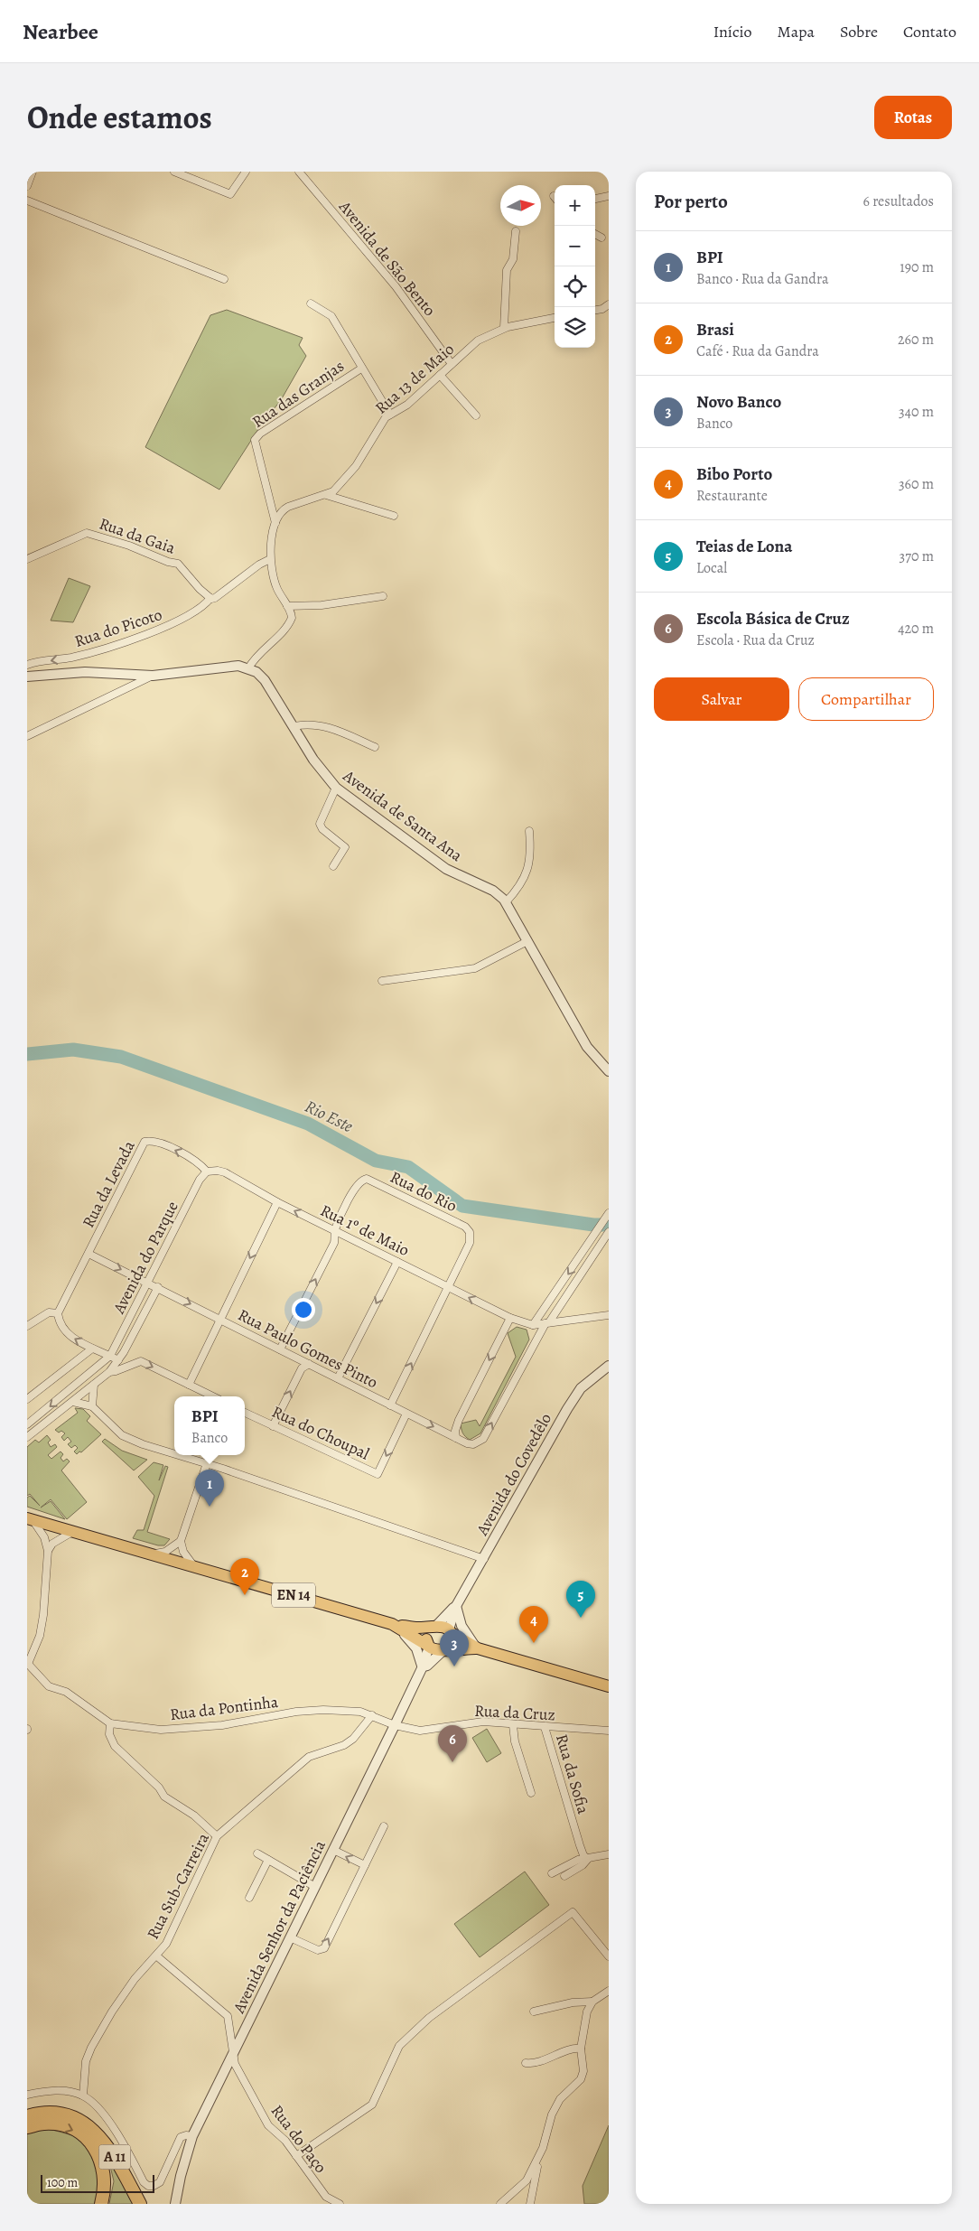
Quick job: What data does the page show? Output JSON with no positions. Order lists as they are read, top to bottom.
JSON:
{
  "streets": {
    "highway": ["A 11"],
    "main road": ["EN 14"],
    "street": [
      "Avenida de São Bento",
      "Rua 13 de Maio",
      "Rua das Granjas",
      "Rua da Gaia",
      "Rua do Picoto",
      "Avenida de Santa Ana",
      "Rua da Levada",
      "Rua do Rio",
      "Rua 1º de Maio",
      "Avenida do Parque",
      "Rua Paulo Gomes Pinto",
      "Rua do Choupal",
      "Avenida do Covedêlo",
      "Rua da Pontinha",
      "Rua da Cruz",
      "Rua da Sofia",
      "Rua Sub-Carreira",
      "Avenida Senhor da Paciência",
      "Rua do Paço"
    ]
  },
  "crossings": [
    ["Avenida de São Bento", "Rua 13 de Maio"],
    ["Rua 13 de Maio", "Rua das Granjas"],
    ["Rua da Gaia", "Rua do Picoto"],
    ["Rua da Levada", "Rua 1º de Maio"],
    ["Rua da Levada", "Avenida do Parque"],
    ["Rua do Rio", "Rua 1º de Maio"],
    ["Rua 1º de Maio", "Avenida do Parque"],
    ["Avenida do Parque", "Rua Paulo Gomes Pinto"],
    ["Rua Paulo Gomes Pinto", "Rua do Choupal"],
    ["EN 14", "Avenida Senhor da Paciência"],
    ["Rua da Pontinha", "Rua da Cruz"],
    ["Rua da Pontinha", "Rua Sub-Carreira"],
    ["Rua da Pontinha", "Avenida Senhor da Paciência"],
    ["Rua da Cruz", "Rua da Sofia"],
    ["Rua da Cruz", "Avenida Senhor da Paciência"],
    ["Rua Sub-Carreira", "Rua do Paço"],
    ["Avenida Senhor da Paciência", "Rua do Paço"]
  ],
  "one_way": ["Rua 1º de Maio"],
  "water": ["Rio Este"],
  "scale_bar": "100 m",
  "north": "right",
  "page": {
    "header": "Nearbee",
    "nav": [
      "Início",
      "Mapa",
      "Sobre",
      "Contato"
    ],
    "title": "Onde estamos",
    "buttons": [
      "Rotas",
      ["Salvar", "Compartilhar"]
    ],
    "heading": ["Por perto", "6 resultados"],
    "map_buttons": ["+", "−"],
    "list": [
      {
        "mark": "1",
        "name": "BPI",
        "note": "Banco · Rua da Gandra",
        "value": "190 m"
      },
      {
        "mark": "2",
        "name": "Brasi",
        "note": "Café · Rua da Gandra",
        "value": "260 m"
      },
      {
        "mark": "3",
        "name": "Novo Banco",
        "note": "Banco",
        "value": "340 m"
      },
      {
        "mark": "4",
        "name": "Bibo Porto",
        "note": "Restaurante",
        "value": "360 m"
      },
      {
        "mark": "5",
        "name": "Teias de Lona",
        "note": "Local",
        "value": "370 m"
      },
      {
        "mark": "6",
        "name": "Escola Básica de Cruz",
        "note": "Escola · Rua da Cruz",
        "value": "420 m"
      }
    ],
    "popup": ["BPI", "Banco"],
    "pins": [
      "1",
      "2",
      "5",
      "4",
      "3",
      "6"
    ],
    "scale": "100 m"
  }
}
